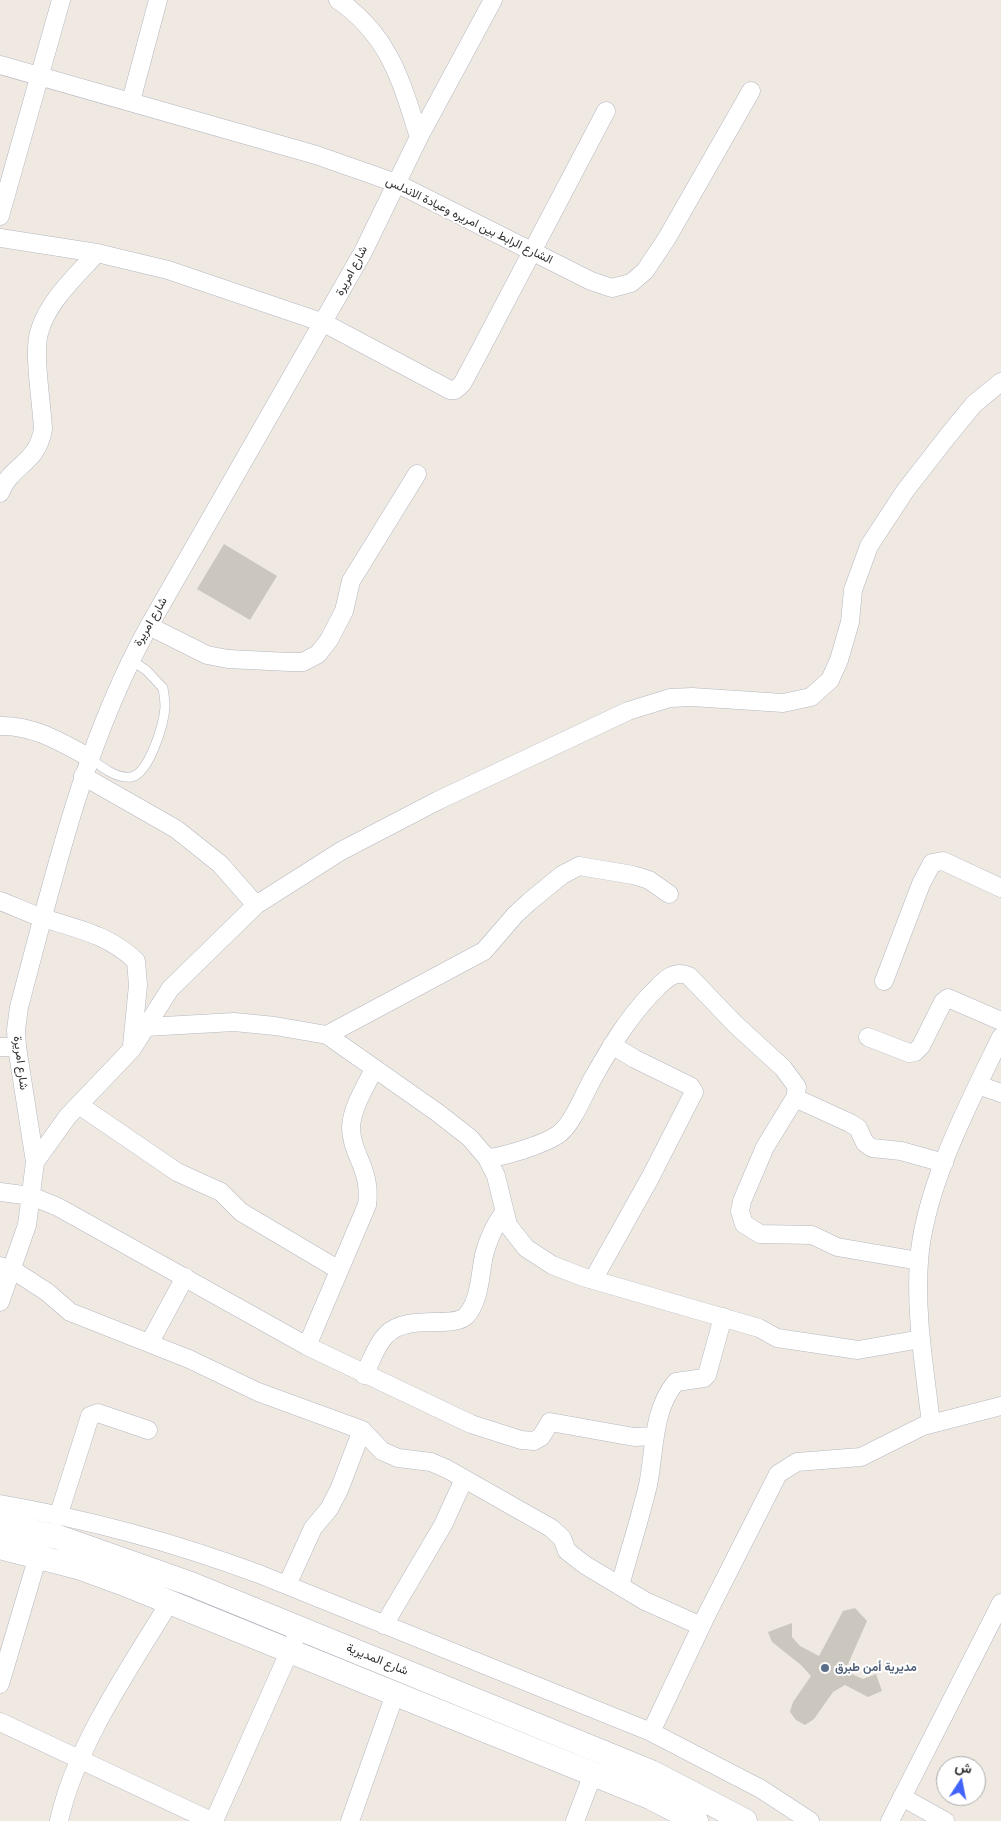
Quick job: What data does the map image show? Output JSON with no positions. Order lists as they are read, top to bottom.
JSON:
{
  "streets": {
    "main road": ["شارع المديرية"],
    "street": ["الشارع الرابط بين امريره وعيادة الاندلس", "شارع امريرة"]
  },
  "crossings": [
    ["الشارع الرابط بين امريره وعيادة الاندلس", "شارع امريرة"]
  ],
  "places": ["مديرية أمن طبرق"],
  "north": "top"
}
